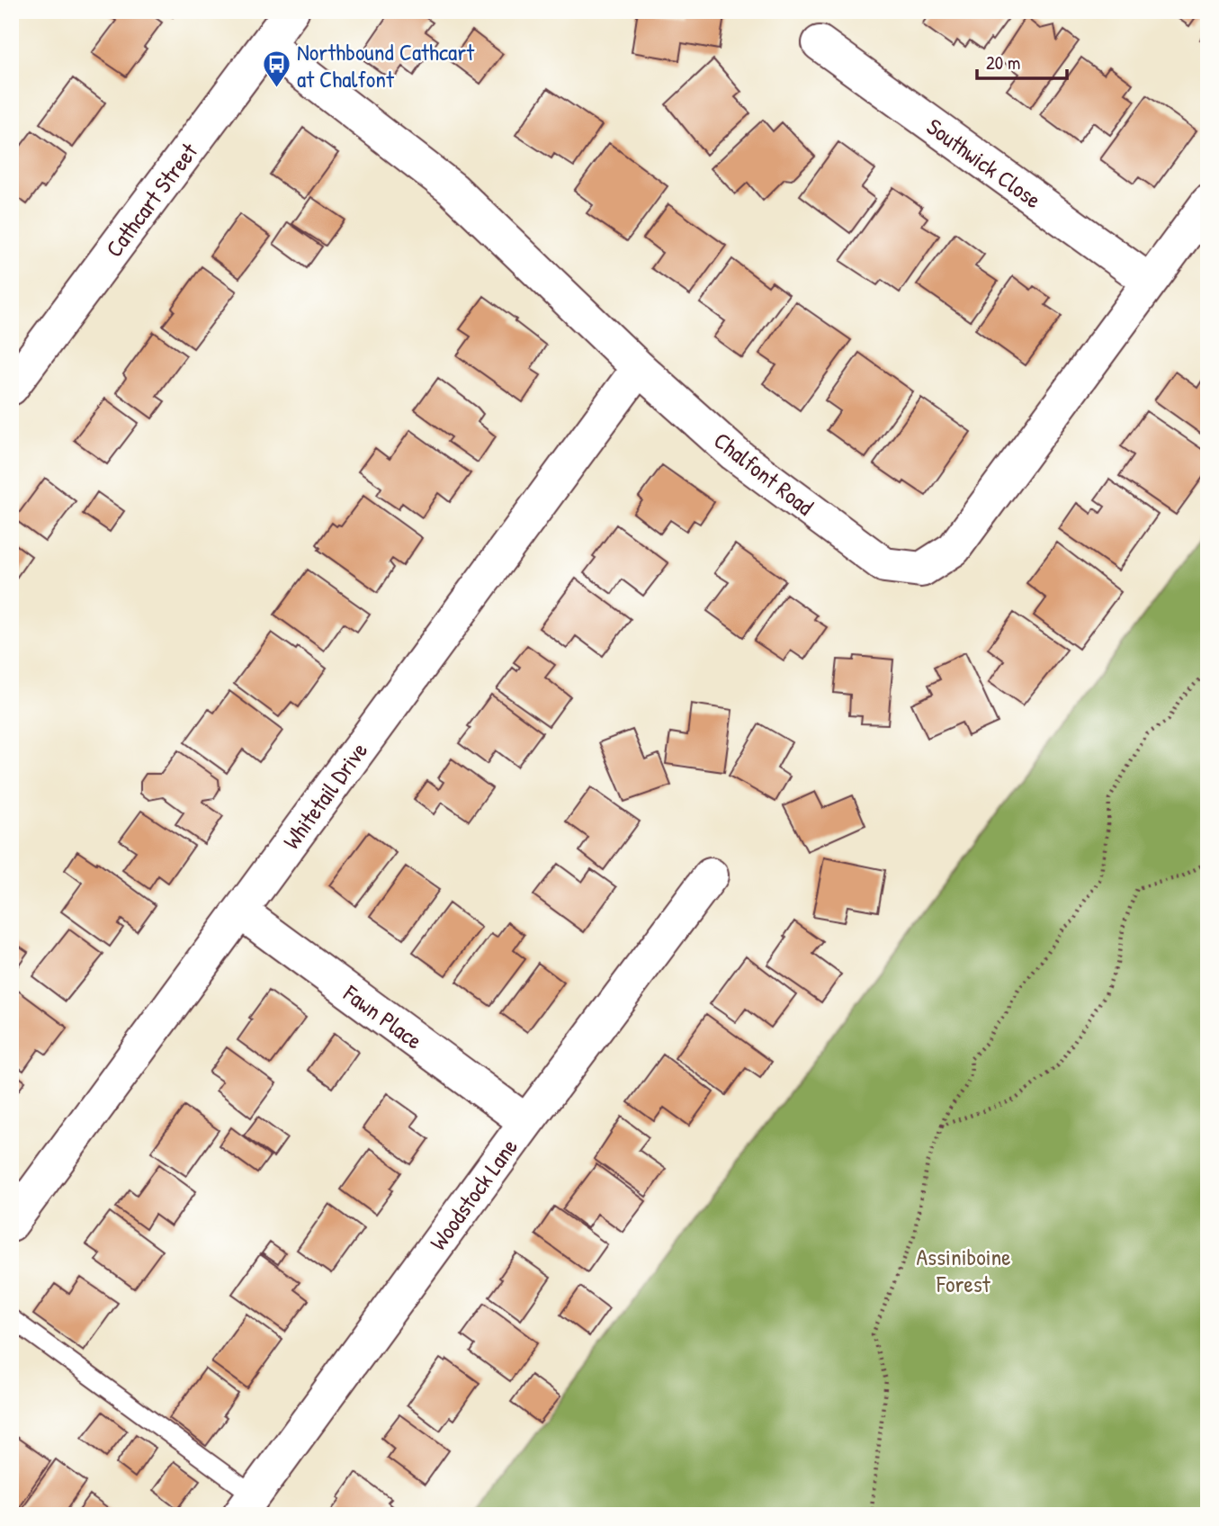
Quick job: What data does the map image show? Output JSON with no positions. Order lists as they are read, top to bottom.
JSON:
{
  "streets": {
    "street": [
      "Southwick Close",
      "Cathcart Street",
      "Chalfont Road",
      "Whitetail Drive",
      "Fawn Place",
      "Woodstock Lane"
    ]
  },
  "crossings": [
    ["Southwick Close", "Chalfont Road"],
    ["Cathcart Street", "Chalfont Road"],
    ["Chalfont Road", "Whitetail Drive"],
    ["Whitetail Drive", "Fawn Place"],
    ["Fawn Place", "Woodstock Lane"]
  ],
  "parks": ["Assiniboine Forest"],
  "places": {
    "bus stop": ["Northbound Cathcart at Chalfont"]
  },
  "scale_bar": "20 m"
}
